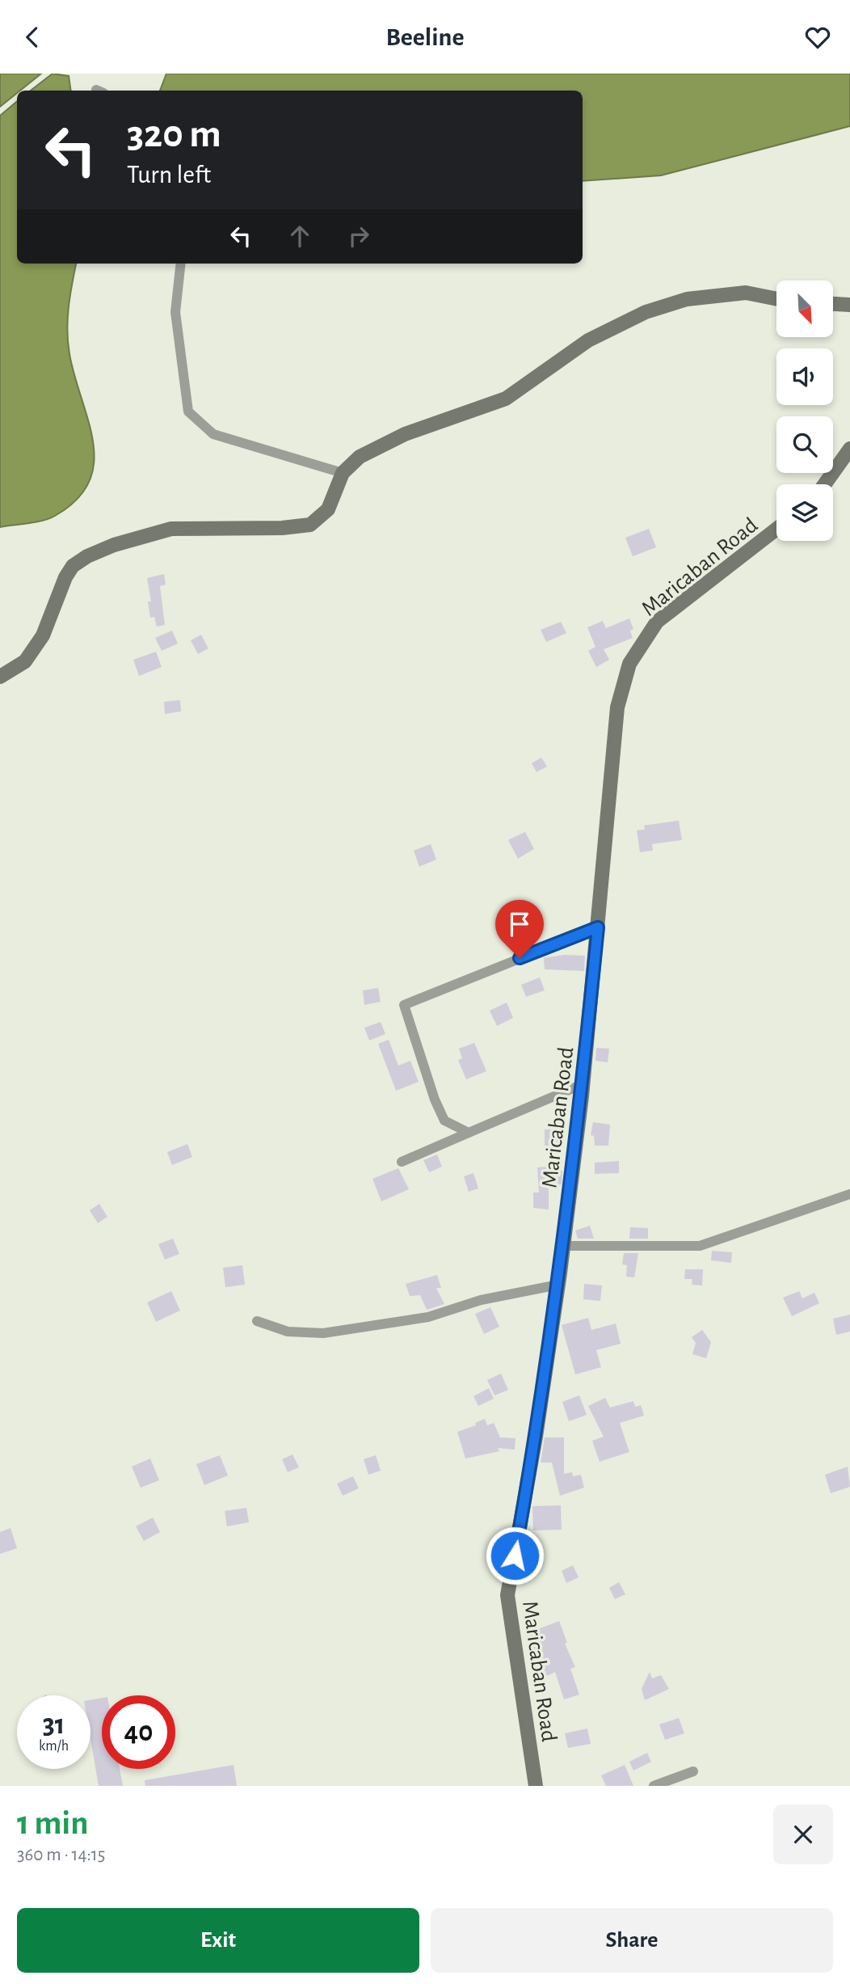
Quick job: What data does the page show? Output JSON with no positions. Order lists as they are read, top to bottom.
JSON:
{
  "streets": {
    "street": ["Maricaban Road"]
  },
  "north": "bottom right",
  "page": {
    "header": "Beeline",
    "turn": ["320 m", "Turn left"],
    "speed": "31 km/h",
    "limit": "40",
    "heading": ["1 min", "360 m · 14:15"],
    "buttons": ["Exit", "Share"]
  }
}
